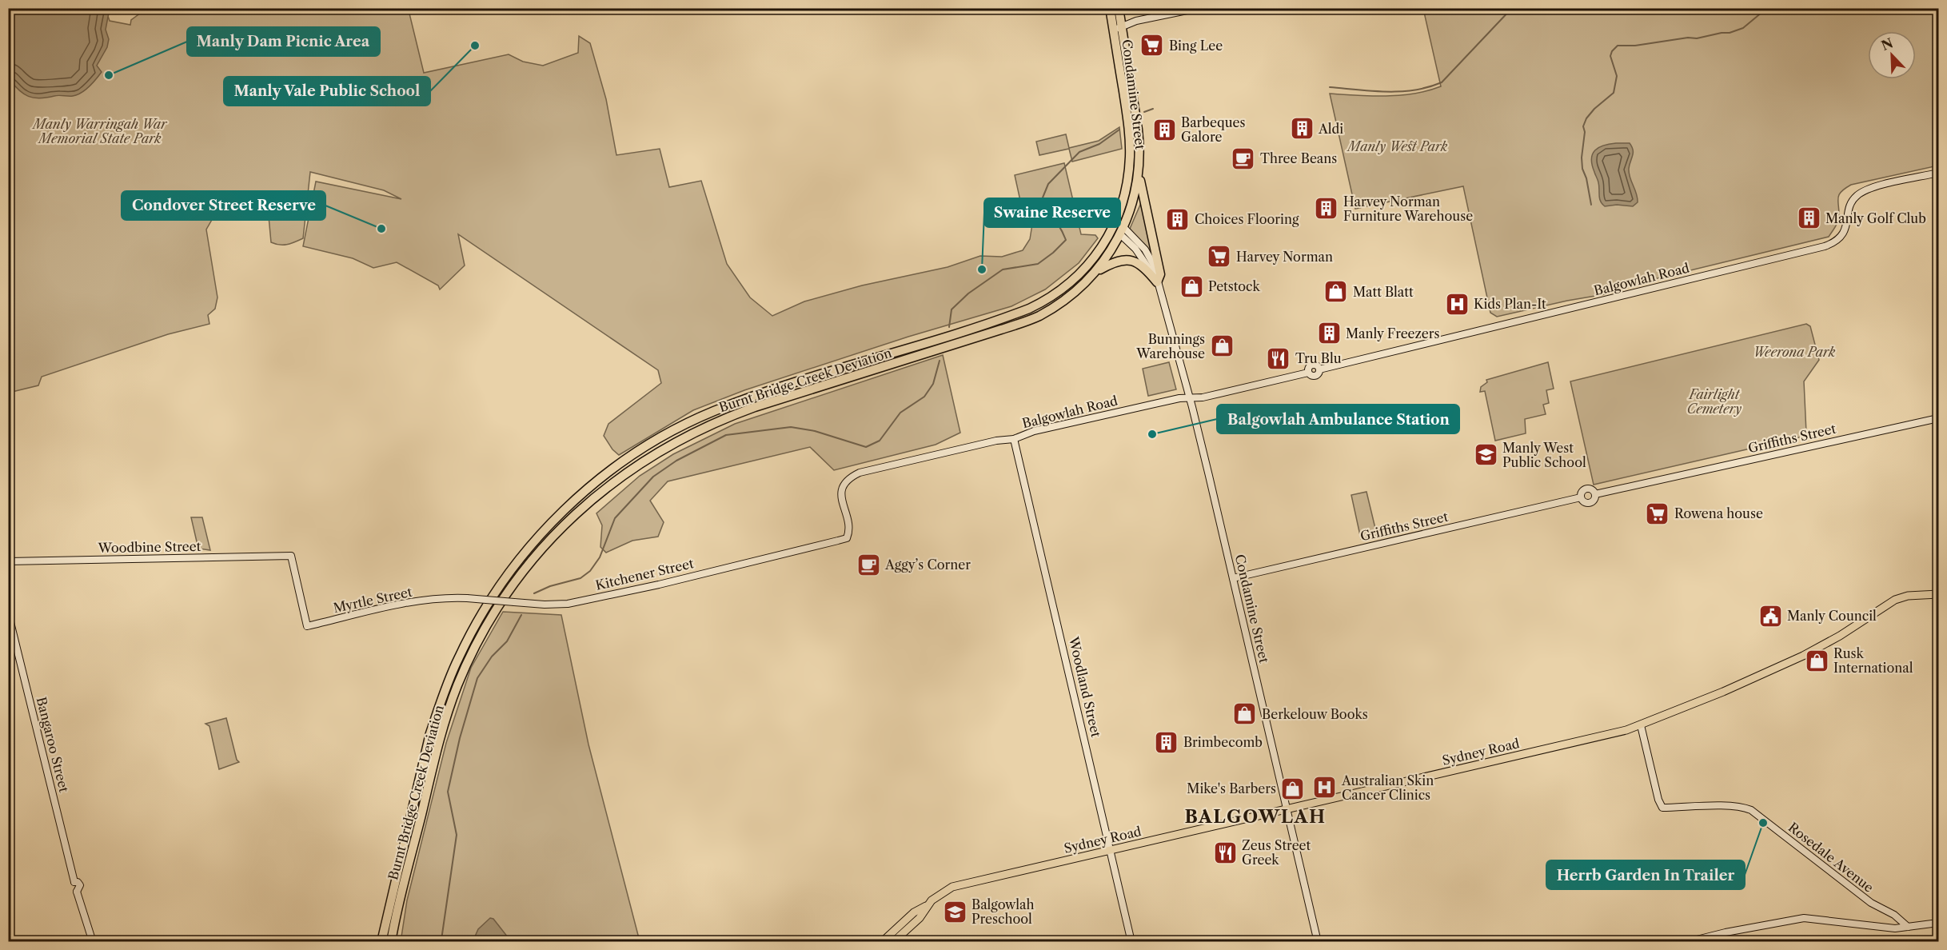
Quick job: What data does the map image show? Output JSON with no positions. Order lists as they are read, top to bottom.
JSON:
{
  "streets": {
    "highway": ["Condamine Street", "Burnt Bridge Creek Deviation"],
    "main road": ["Sydney Road"],
    "street": [
      "Balgowlah Road",
      "Griffiths Street",
      "Woodbine Street",
      "Kitchener Street",
      "Myrtle Street",
      "Woodland Street",
      "Bangaroo Street",
      "Rosedale Avenue"
    ]
  },
  "crossings": [
    ["Condamine Street", "Balgowlah Road"],
    ["Condamine Street", "Burnt Bridge Creek Deviation"],
    ["Condamine Street", "Griffiths Street"],
    ["Condamine Street", "Sydney Road"],
    ["Balgowlah Road", "Kitchener Street"],
    ["Balgowlah Road", "Woodland Street"],
    ["Woodbine Street", "Myrtle Street"],
    ["Kitchener Street", "Myrtle Street"],
    ["Woodland Street", "Sydney Road"],
    ["Sydney Road", "Rosedale Avenue"]
  ],
  "districts": ["BALGOWLAH"],
  "parks": [
    "Manly Warringah War Memorial State Park",
    "Manly West Park",
    "Weerona Park",
    "Fairlight Cemetery"
  ],
  "places": {
    "other": [
      "Manly Vale Public School",
      "Manly Dam Picnic Area",
      "Condover Street Reserve",
      "Swaine Reserve",
      "Balgowlah Ambulance Station",
      "Herrb Garden In Trailer"
    ],
    "supermarket": ["Bing Lee", "Harvey Norman", "Rowena house"],
    "building": [
      "Aldi",
      "Barbeques Galore",
      "Harvey Norman Furniture Warehouse",
      "Manly Golf Club",
      "Choices Flooring",
      "Manly Freezers",
      "Brimbecomb"
    ],
    "cafe": ["Three Beans", "Aggy’s Corner"],
    "shop": [
      "Petstock",
      "Matt Blatt",
      "Bunnings Warehouse",
      "Rusk International",
      "Berkelouw Books",
      "Mike's Barbers"
    ],
    "hospital": ["Kids Plan-It", "Australian Skin Cancer Clinics"],
    "restaurant": ["Tru Blu", "Zeus Street Greek"],
    "school or university": ["Manly West Public School", "Balgowlah Preschool"],
    "public building": ["Manly Council"]
  },
  "north": "top left"
}
